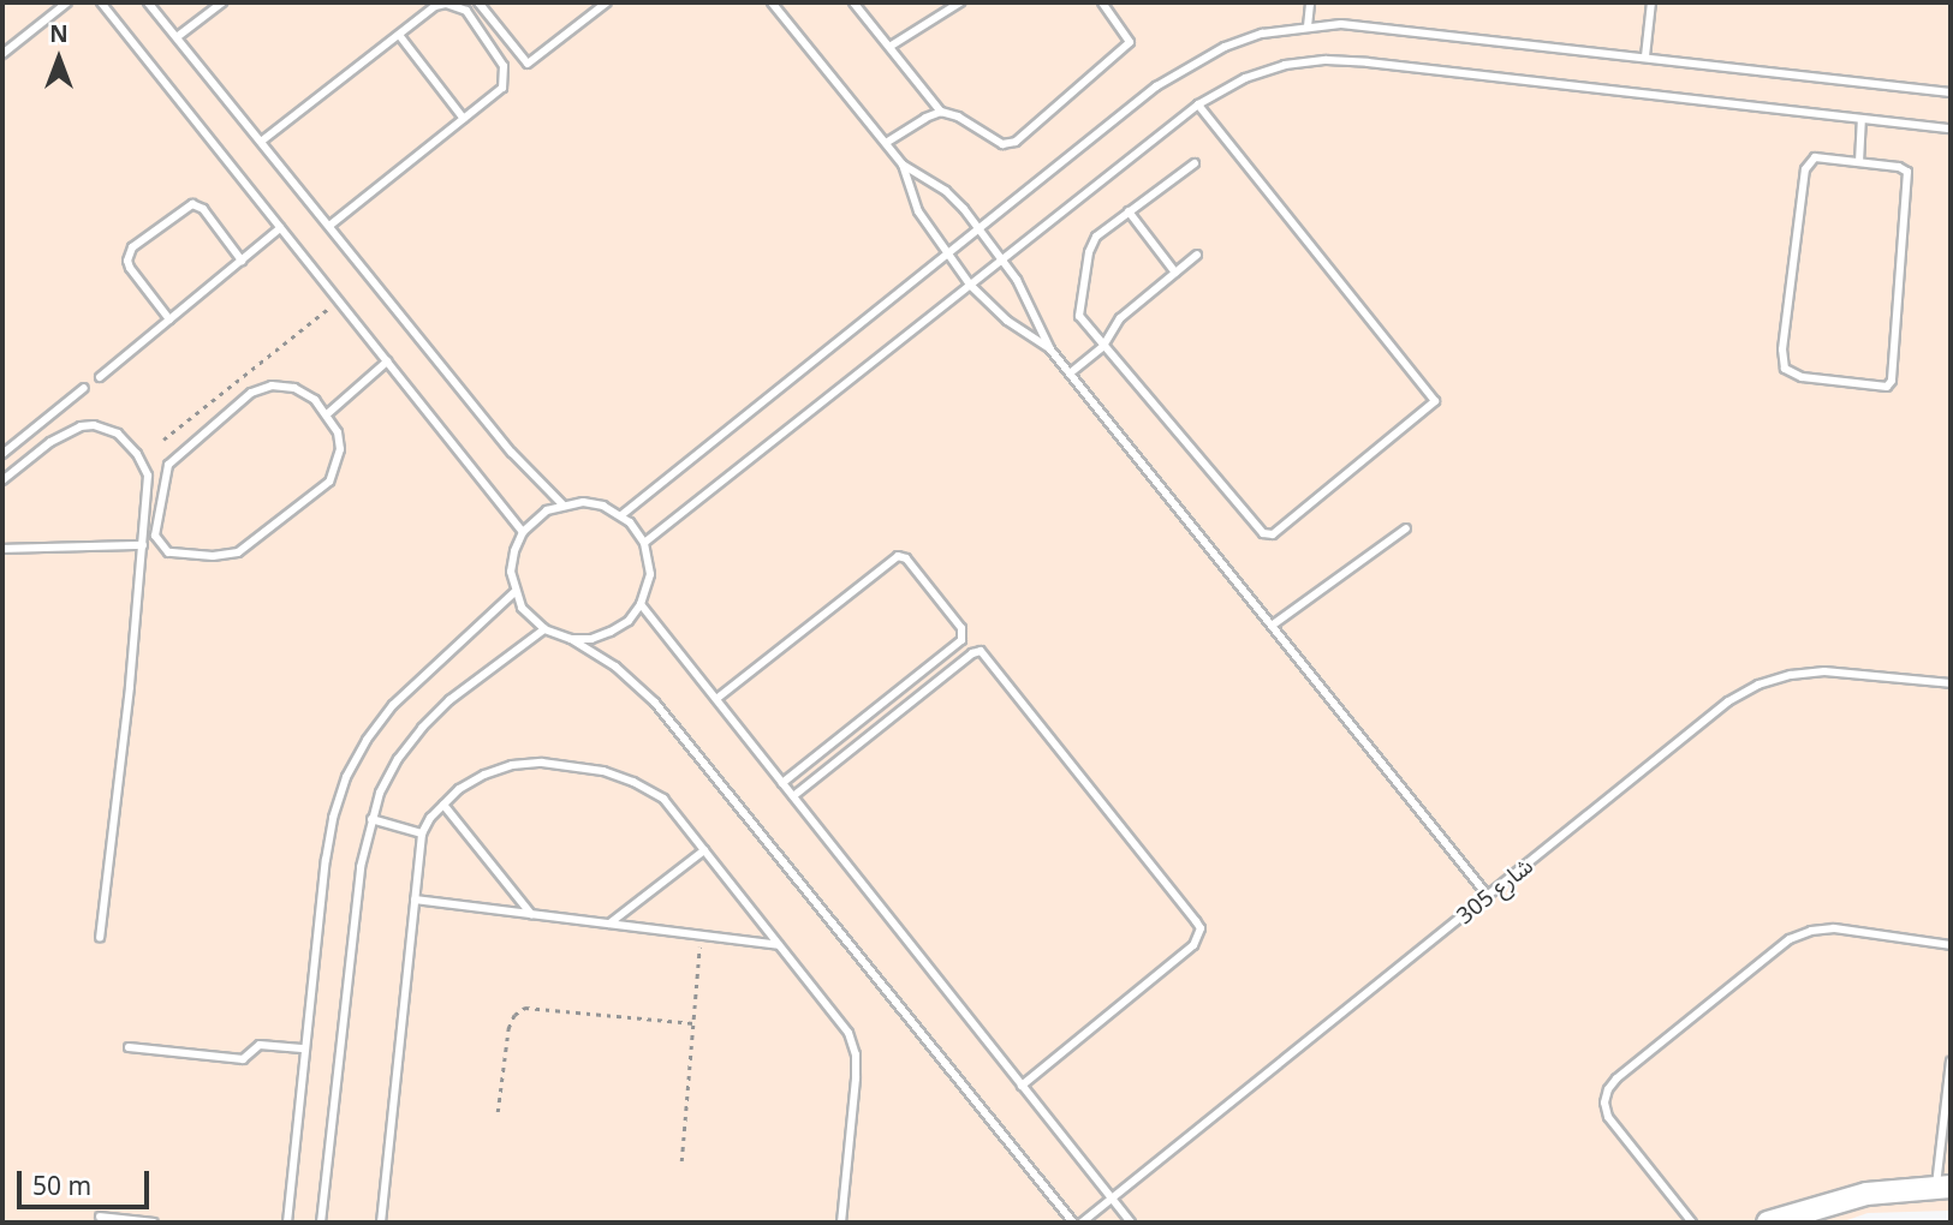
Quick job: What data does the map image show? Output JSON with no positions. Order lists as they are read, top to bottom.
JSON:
{
  "streets": {
    "lane": ["شارع 305"]
  },
  "scale_bar": "50 m",
  "north": "top"
}
